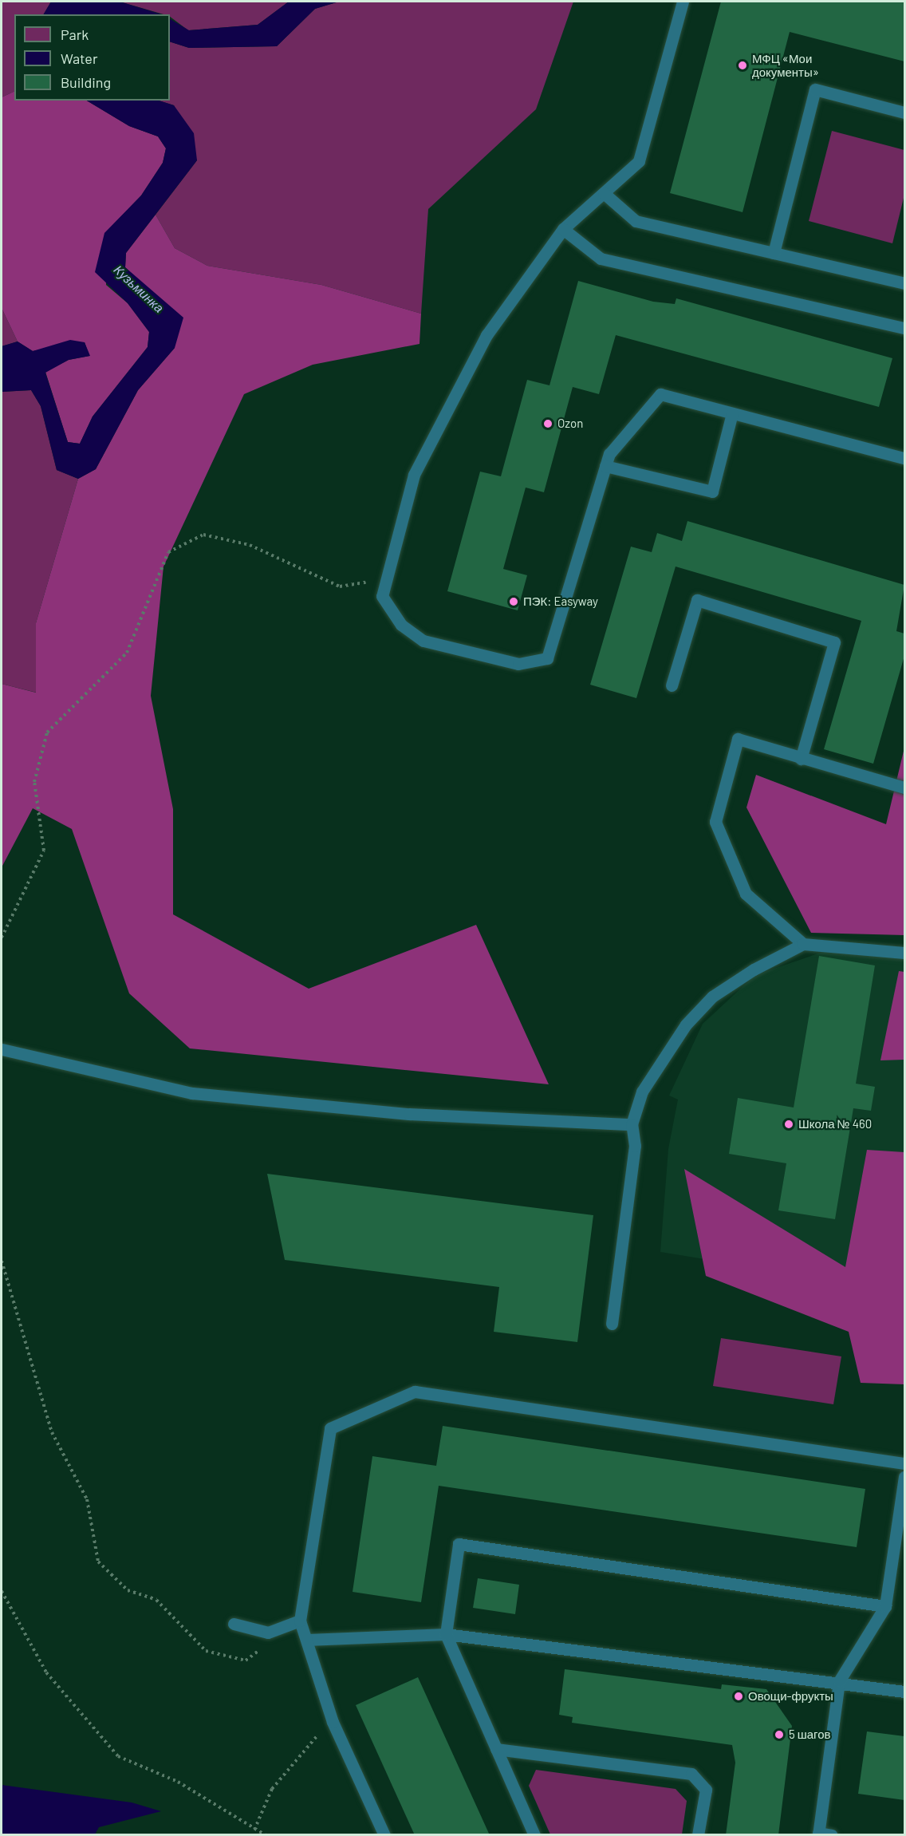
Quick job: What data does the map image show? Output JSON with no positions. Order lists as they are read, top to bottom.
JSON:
{
  "water": ["Кузьминка"],
  "places": [
    "МФЦ «Мои документы»",
    "Ozon",
    "ПЭК: Easyway",
    "Школа № 460",
    "Овощи-фрукты",
    "5 шагов"
  ],
  "legend": ["Park", "Water", "Building"]
}
